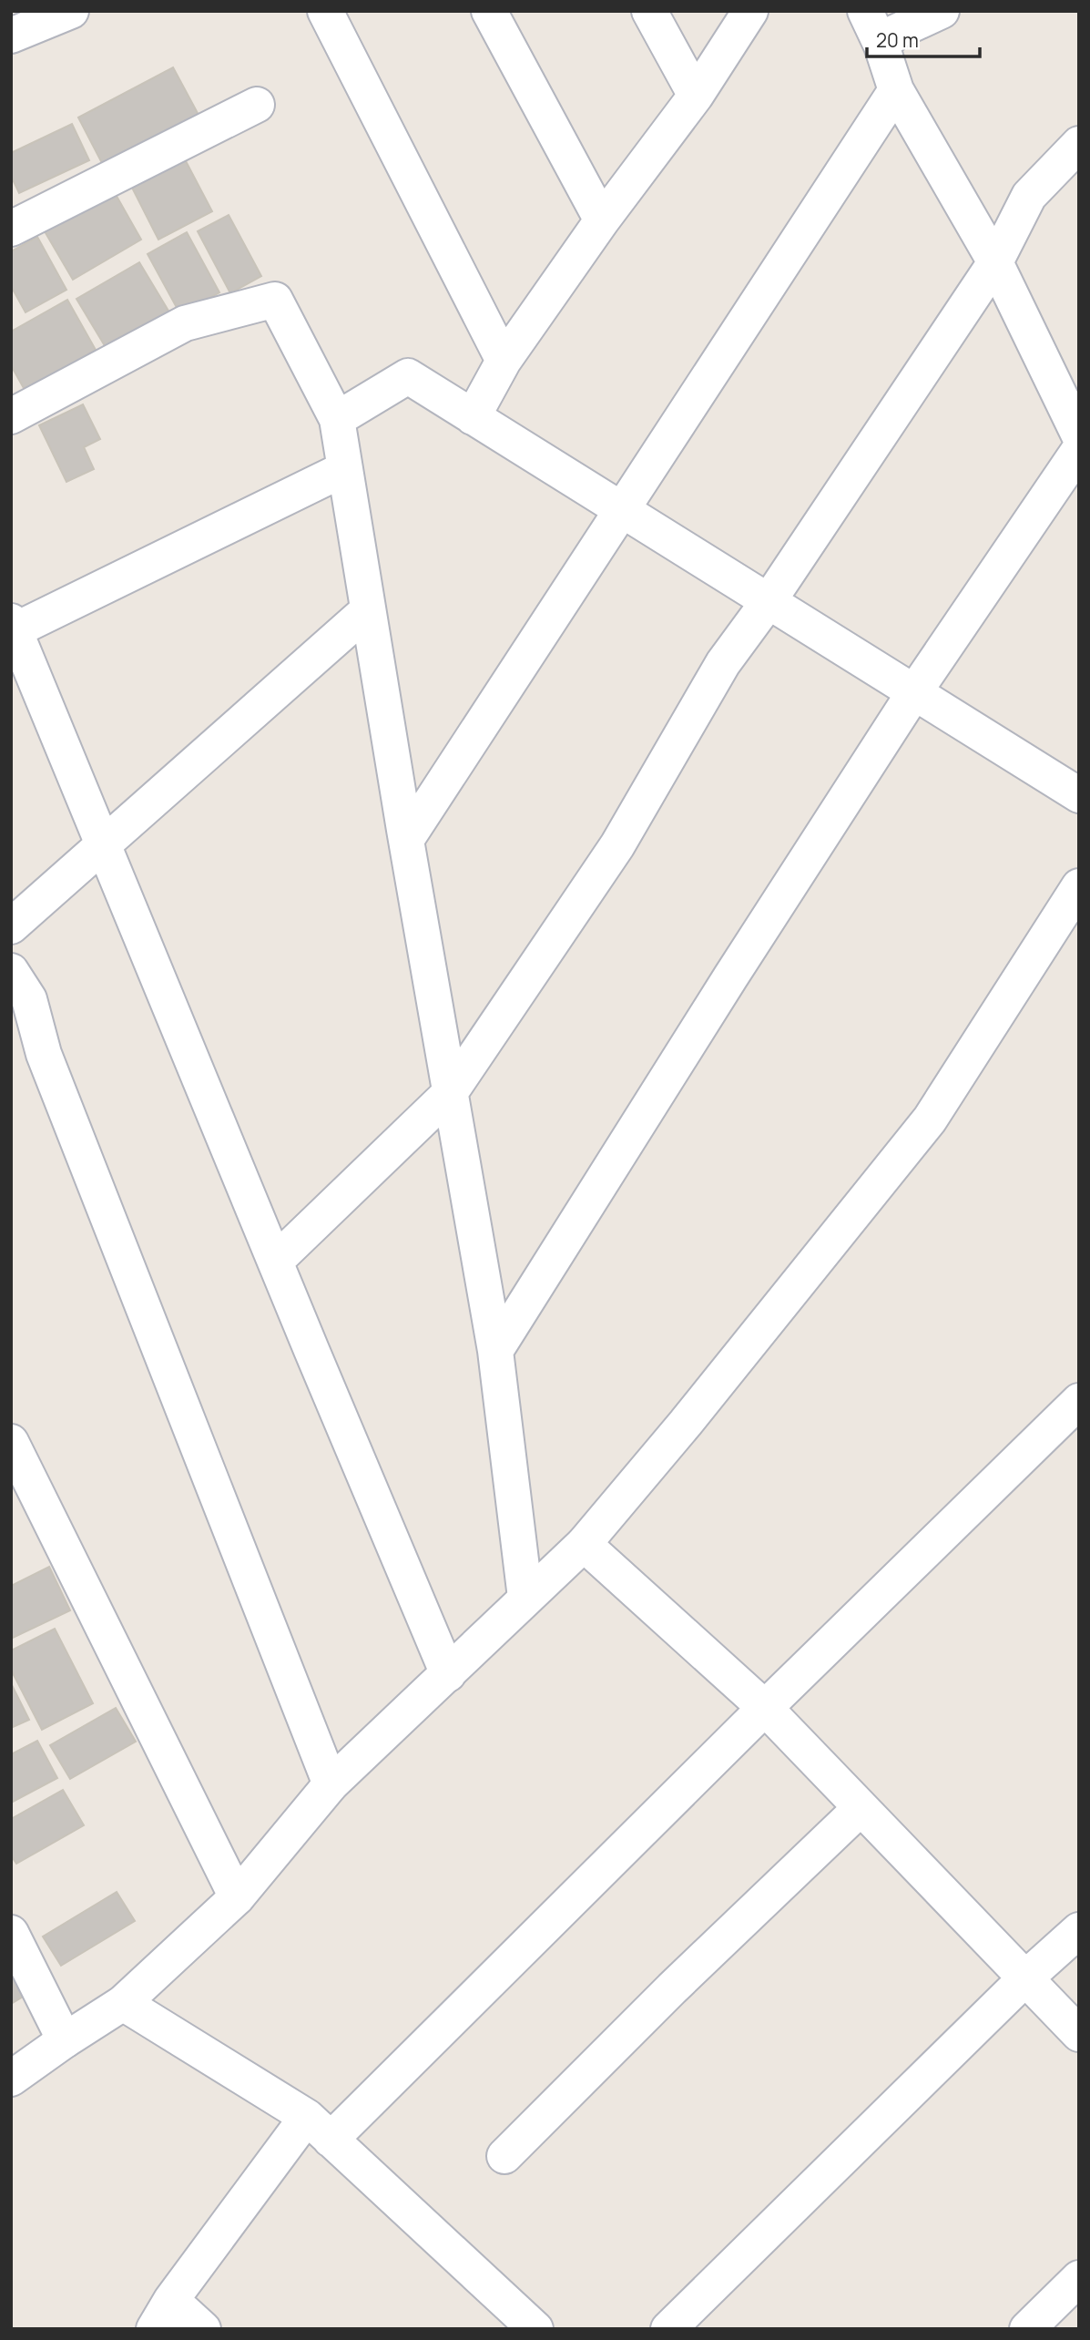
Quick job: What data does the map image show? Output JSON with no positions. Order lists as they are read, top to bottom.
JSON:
{
  "scale_bar": "20 m"
}
